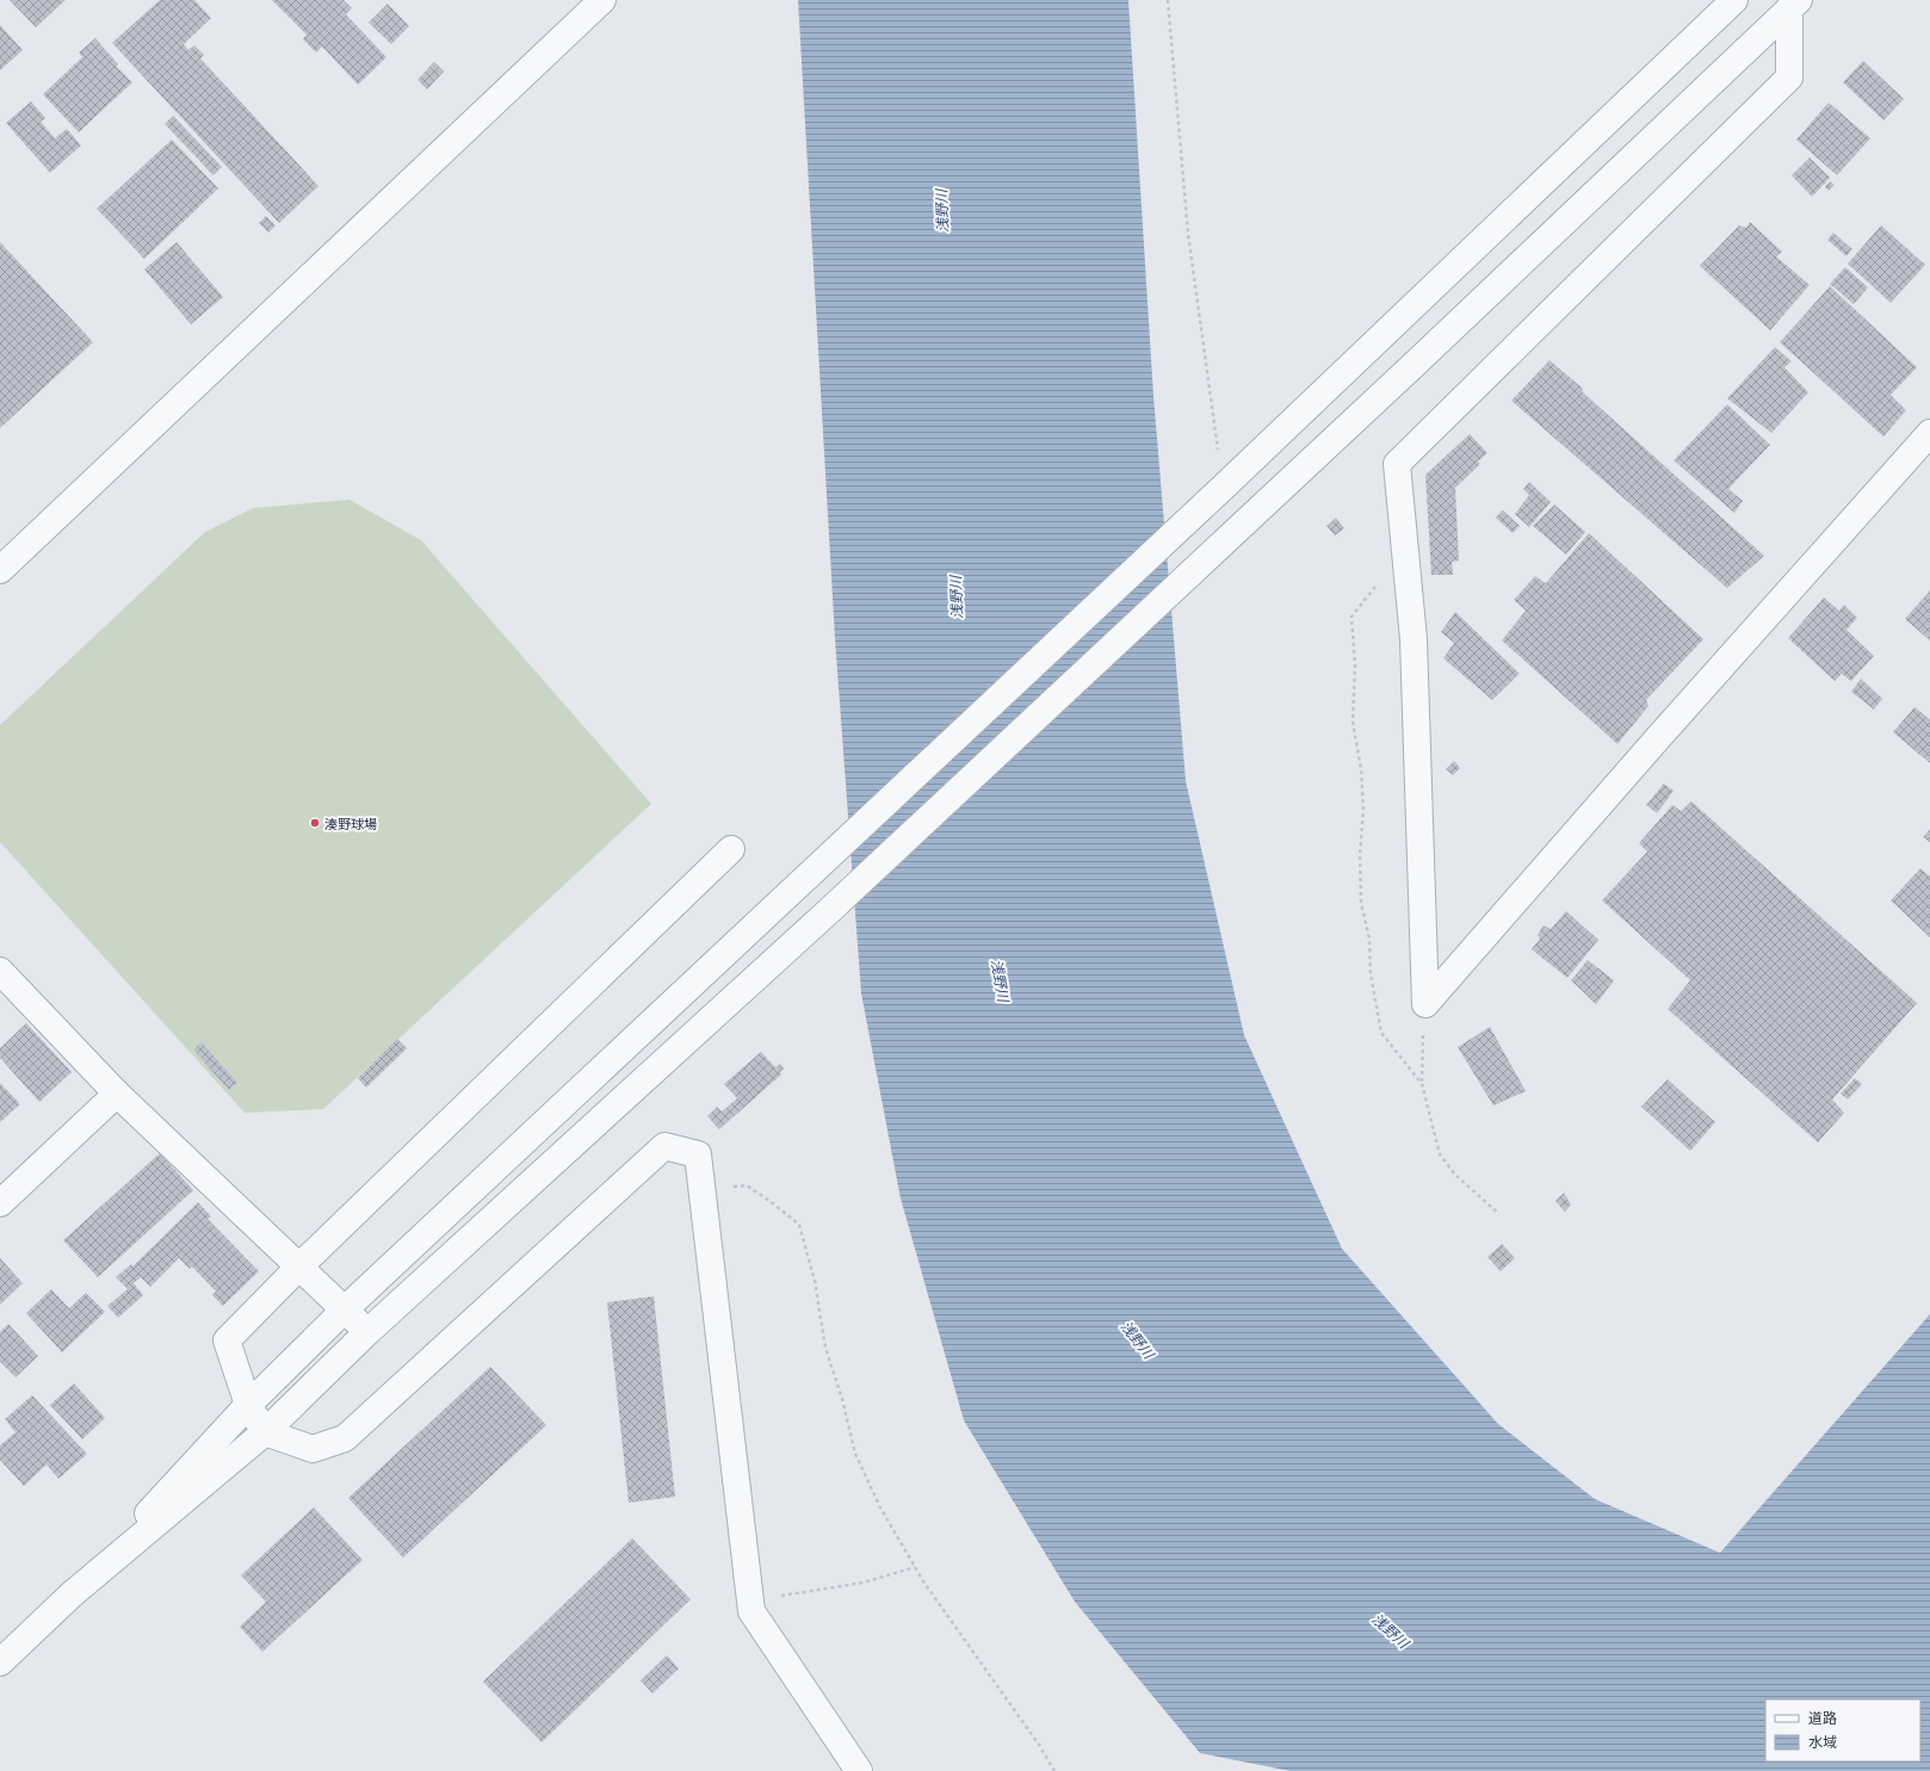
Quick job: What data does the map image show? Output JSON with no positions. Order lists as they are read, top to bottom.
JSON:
{
  "water": ["浅野川"],
  "places": ["湊野球場"],
  "legend": ["道路", "水域"]
}
